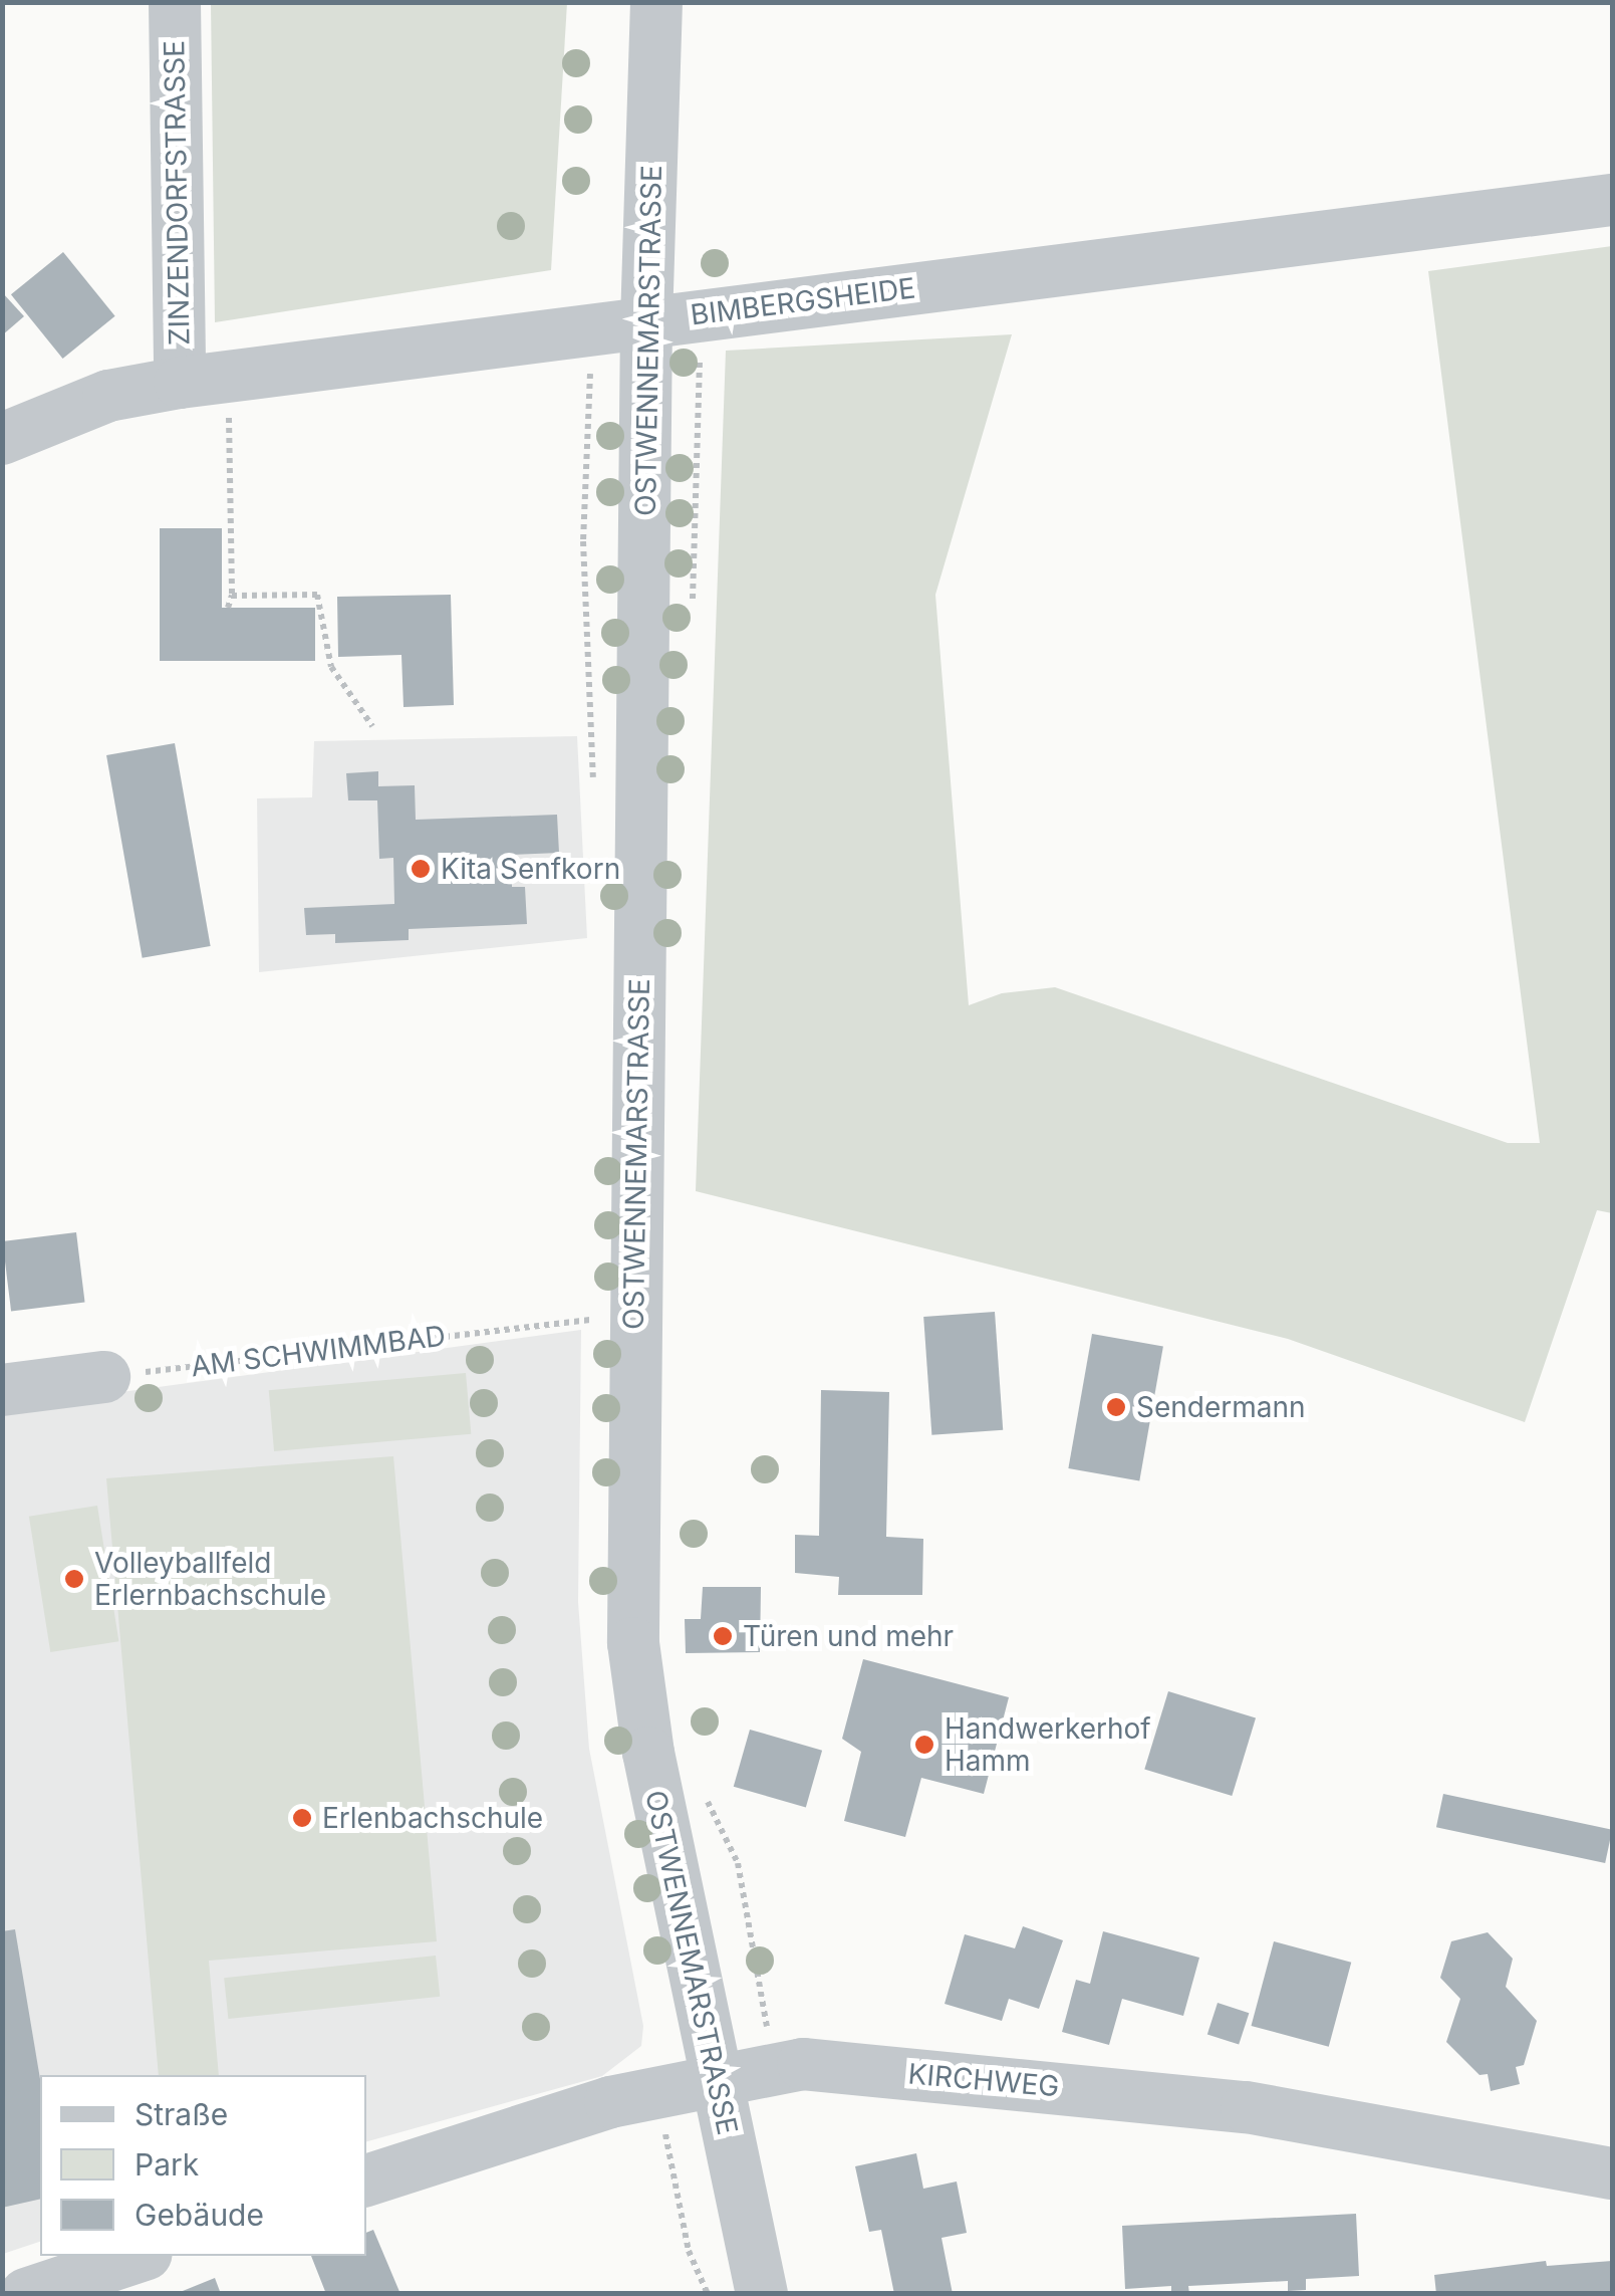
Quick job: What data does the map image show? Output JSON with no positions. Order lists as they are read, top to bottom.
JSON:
{
  "streets": {
    "street": [
      "ZINZENDORFSTRASSE",
      "BIMBERGSHEIDE",
      "OSTWENNEMARSTRASSE",
      "KIRCHWEG"
    ],
    "path": ["AM SCHWIMMBAD"]
  },
  "crossings": [
    ["ZINZENDORFSTRASSE", "BIMBERGSHEIDE"],
    ["BIMBERGSHEIDE", "OSTWENNEMARSTRASSE"],
    ["OSTWENNEMARSTRASSE", "AM SCHWIMMBAD"],
    ["OSTWENNEMARSTRASSE", "KIRCHWEG"]
  ],
  "places": [
    "Kita Senfkorn",
    "Sendermann",
    "Volleyballfeld Erlernbachschule",
    "Türen und mehr",
    "Handwerkerhof Hamm",
    "Erlenbachschule"
  ],
  "legend": ["Straße", "Park", "Gebäude"]
}
